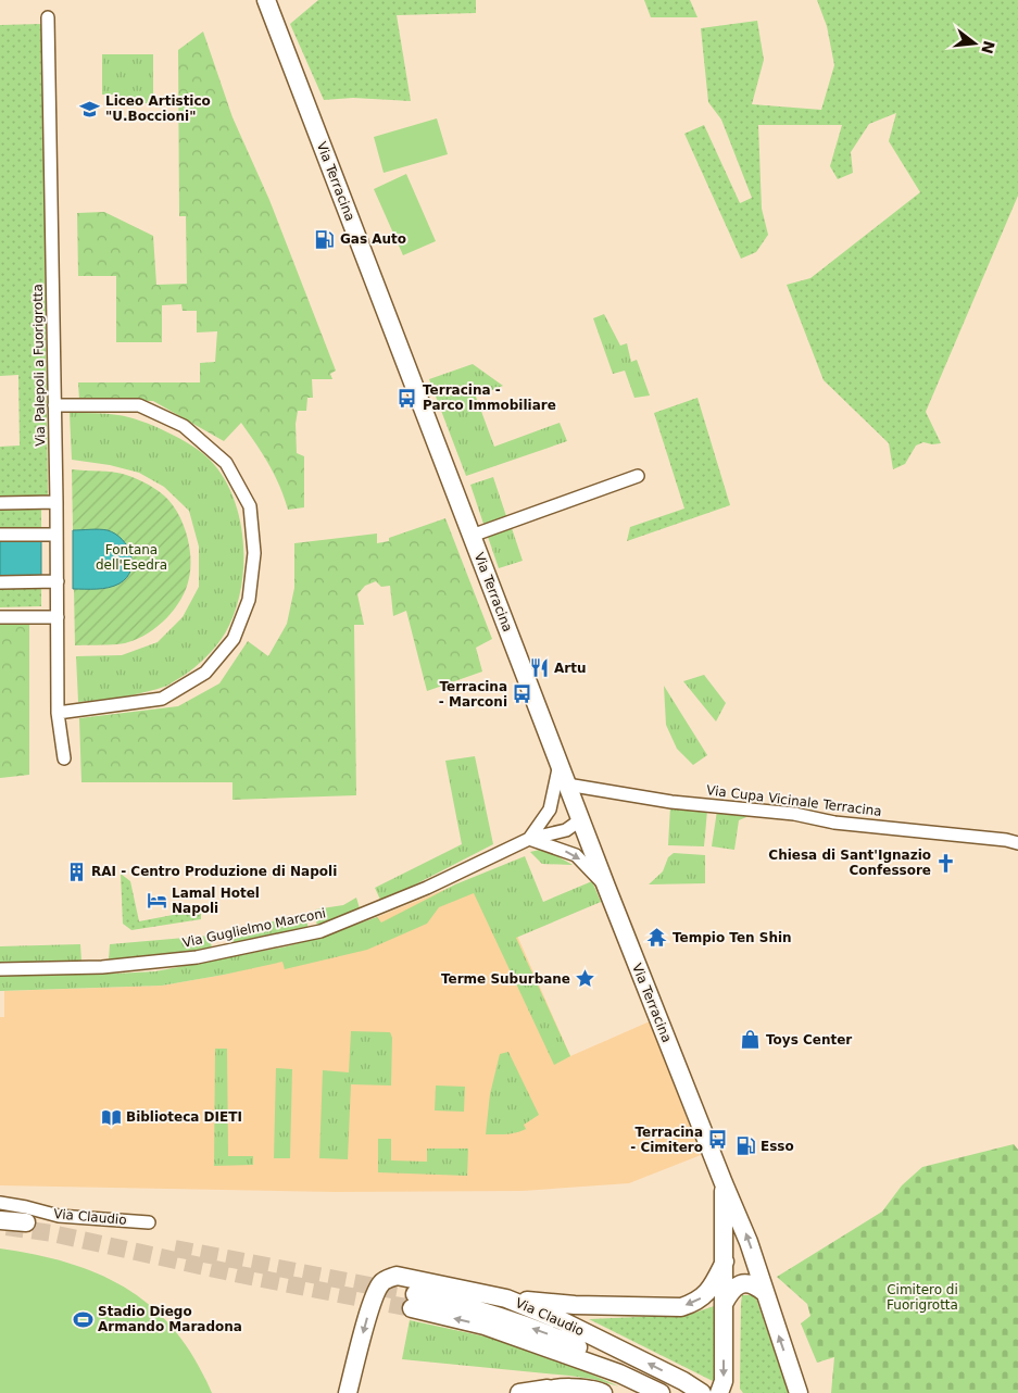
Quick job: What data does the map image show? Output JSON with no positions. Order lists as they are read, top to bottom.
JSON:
{
  "streets": {
    "main road": ["Via Terracina", "Via Claudio"],
    "street": ["Via Palepoli a Fuorigrotta", "Via Cupa Vicinale Terracina", "Via Guglielmo Marconi"]
  },
  "crossings": [
    ["Via Terracina", "Via Cupa Vicinale Terracina"],
    ["Via Terracina", "Via Guglielmo Marconi"]
  ],
  "one_way": ["Via Claudio"],
  "parks": ["Fontana dell'Esedra", "Cimitero di Fuorigrotta"],
  "places": {
    "school or university": ["Liceo Artistico \"U.Boccioni\""],
    "fuel station": ["Gas Auto", "Esso"],
    "bus stop": ["Terracina - Parco Immobiliare", "Terracina - Marconi", "Terracina - Cimitero"],
    "restaurant": ["Artu"],
    "church": ["Chiesa di Sant'Ignazio Confessore"],
    "building": ["RAI - Centro Produzione di Napoli"],
    "hotel": ["Lamal Hotel Napoli"],
    "temple": ["Tempio Ten Shin"],
    "place": ["Terme Suburbane"],
    "shop": ["Toys Center"],
    "library": ["Biblioteca DIETI"],
    "sports": ["Stadio Diego Armando Maradona"]
  },
  "north": "right"
}
